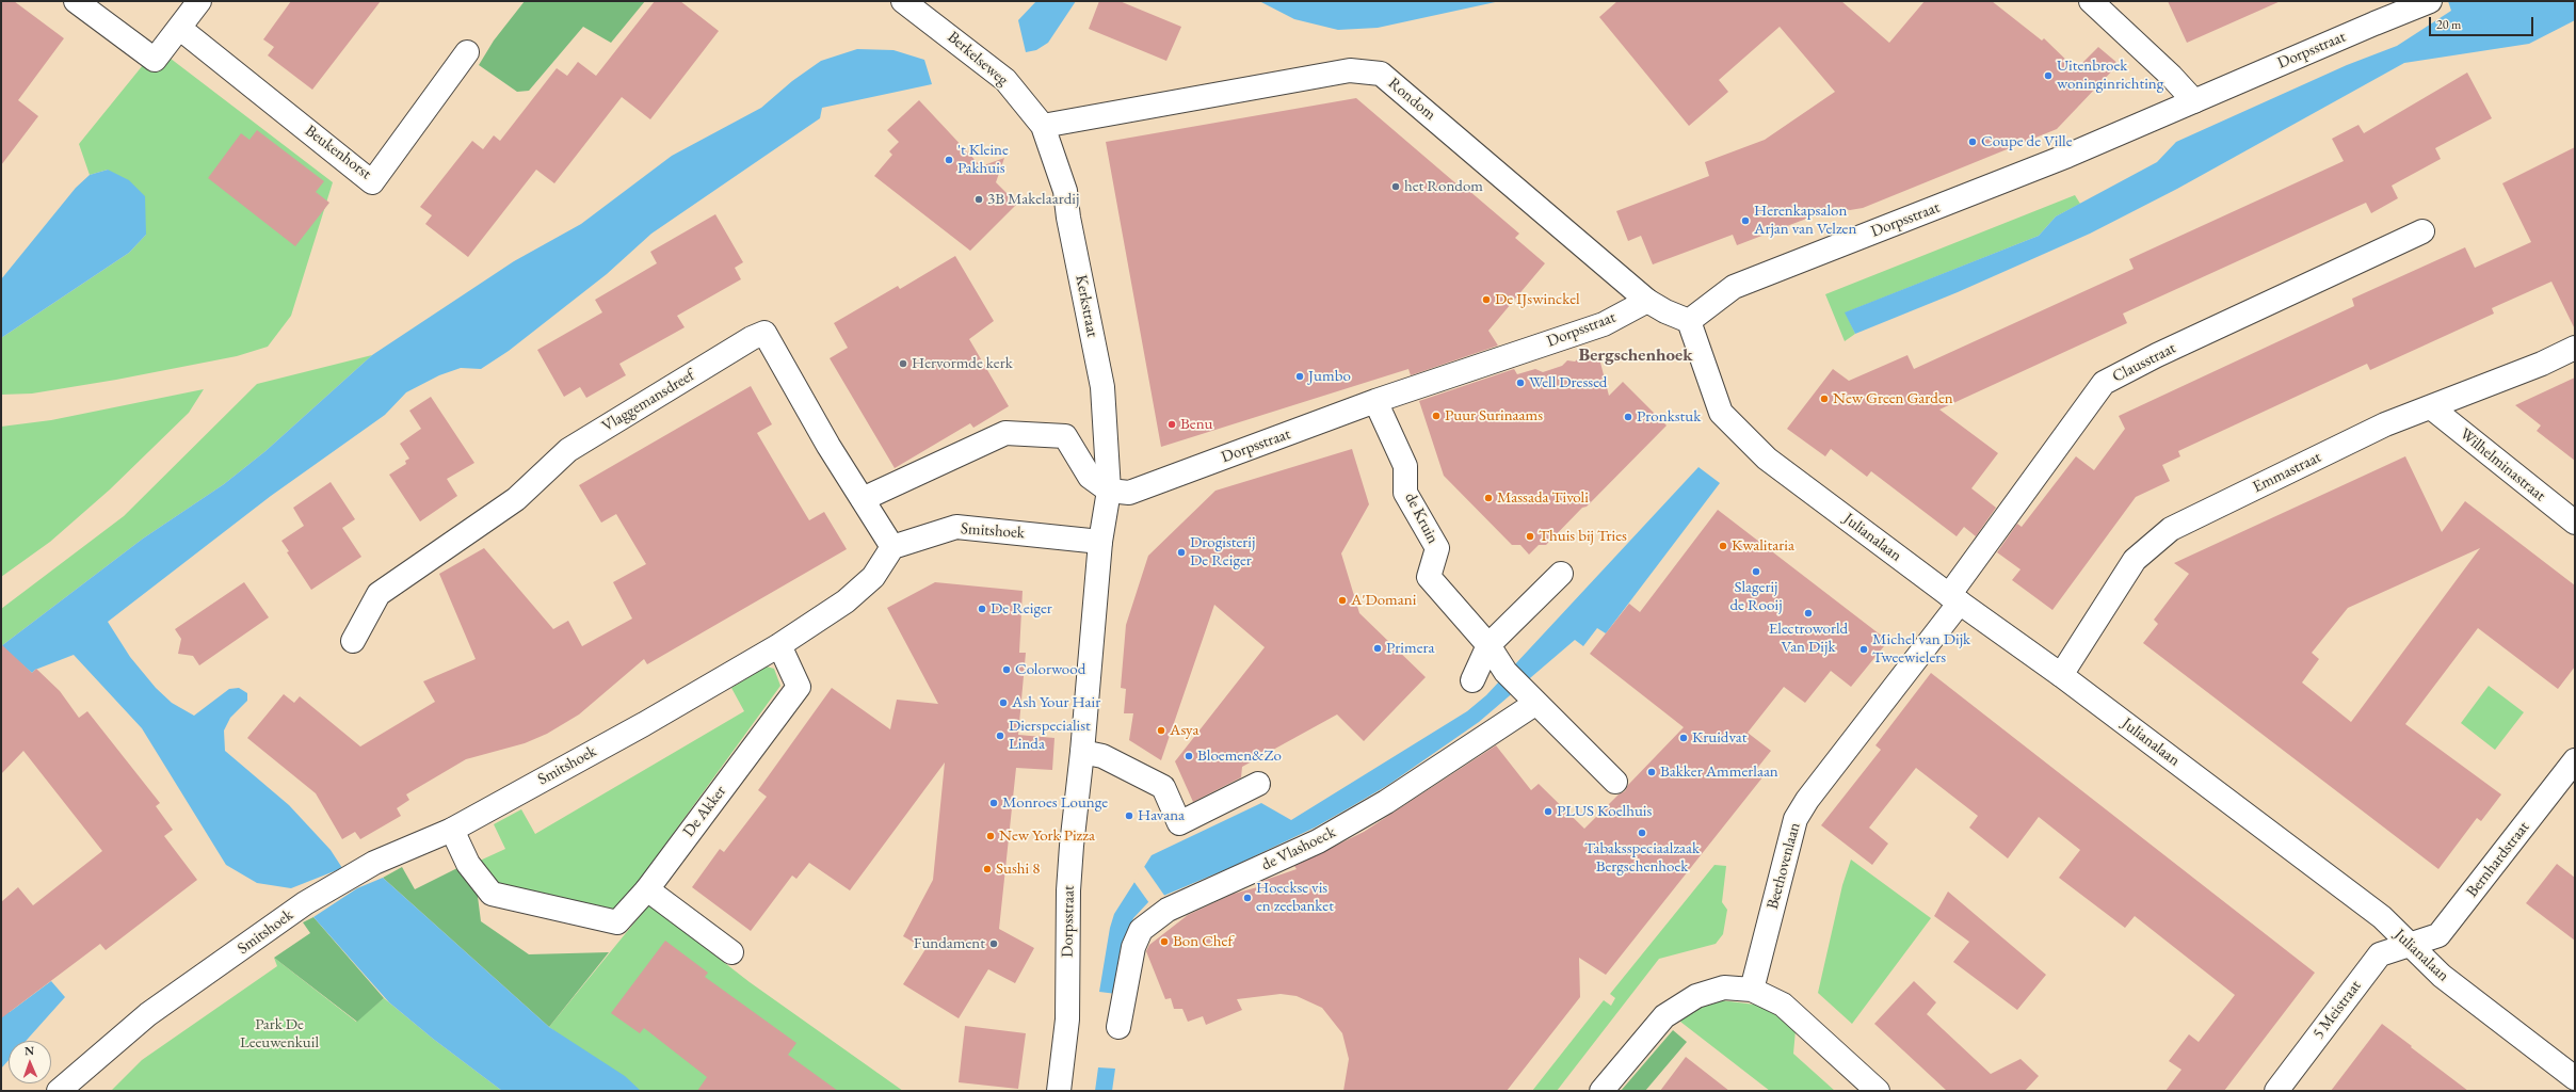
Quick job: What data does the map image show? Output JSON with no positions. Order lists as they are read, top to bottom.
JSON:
{
  "streets": {
    "street": [
      "Dorpsstraat",
      "Berkelseweg",
      "Rondom",
      "Beukenhorst",
      "Kerkstraat",
      "Clausstraat",
      "Vlaggemansdreef",
      "Wilhelminastraat",
      "Emmastraat",
      "de Kruin",
      "Smitshoek",
      "Julianalaan",
      "De Akker",
      "de Vlashoeck",
      "Bernhardstraat",
      "Beethovenlaan",
      "5 Meistraat"
    ]
  },
  "crossings": [
    ["Dorpsstraat", "Rondom"],
    ["Dorpsstraat", "Kerkstraat"],
    ["Dorpsstraat", "de Kruin"],
    ["Dorpsstraat", "Smitshoek"],
    ["Dorpsstraat", "Julianalaan"],
    ["Berkelseweg", "Rondom"],
    ["Berkelseweg", "Kerkstraat"],
    ["Rondom", "Kerkstraat"],
    ["Rondom", "Julianalaan"],
    ["Clausstraat", "Julianalaan"],
    ["Clausstraat", "Beethovenlaan"],
    ["Vlaggemansdreef", "Smitshoek"],
    ["Wilhelminastraat", "Emmastraat"],
    ["Emmastraat", "Julianalaan"],
    ["de Kruin", "de Vlashoeck"],
    ["Smitshoek", "De Akker"],
    ["Julianalaan", "Bernhardstraat"],
    ["Julianalaan", "Beethovenlaan"],
    ["Julianalaan", "5 Meistraat"],
    ["Bernhardstraat", "5 Meistraat"]
  ],
  "districts": ["Bergschenhoek"],
  "parks": ["Park De Leeuwenkuil"],
  "places": [
    "Uitenbroek woninginrichting",
    "Coupe de Ville",
    "'t Kleine Pakhuis",
    "het Rondom",
    "3B Makelaardij",
    "Herenkapsalon Arjan van Velzen",
    "De IJswinckel",
    "Hervormde kerk",
    "Jumbo",
    "Well Dressed",
    "New Green Garden",
    "Puur Surinaams",
    "Pronkstuk",
    "Benu",
    "Massada Tivoli",
    "Thuis bij Tries",
    "Kwalitaria",
    "Drogisterij De Reiger",
    "Slagerij de Rooij",
    "A'Domani",
    "De Reiger",
    "Electroworld Van Dijk",
    "Primera",
    "Michel van Dijk Tweewielers",
    "Colorwood",
    "Ash Your Hair",
    "Asya",
    "Dierspecialist Linda",
    "Kruidvat",
    "Bloemen&Zo",
    "Bakker Ammerlaan",
    "Monroes Lounge",
    "PLUS Koelhuis",
    "Havana",
    "Tabaksspeciaalzaak Bergschenhoek",
    "New York Pizza",
    "Sushi 8",
    "Hoeckse vis en zeebanket",
    "Bon Chef",
    "Fundament"
  ],
  "scale_bar": "20 m",
  "north": "top"
}
